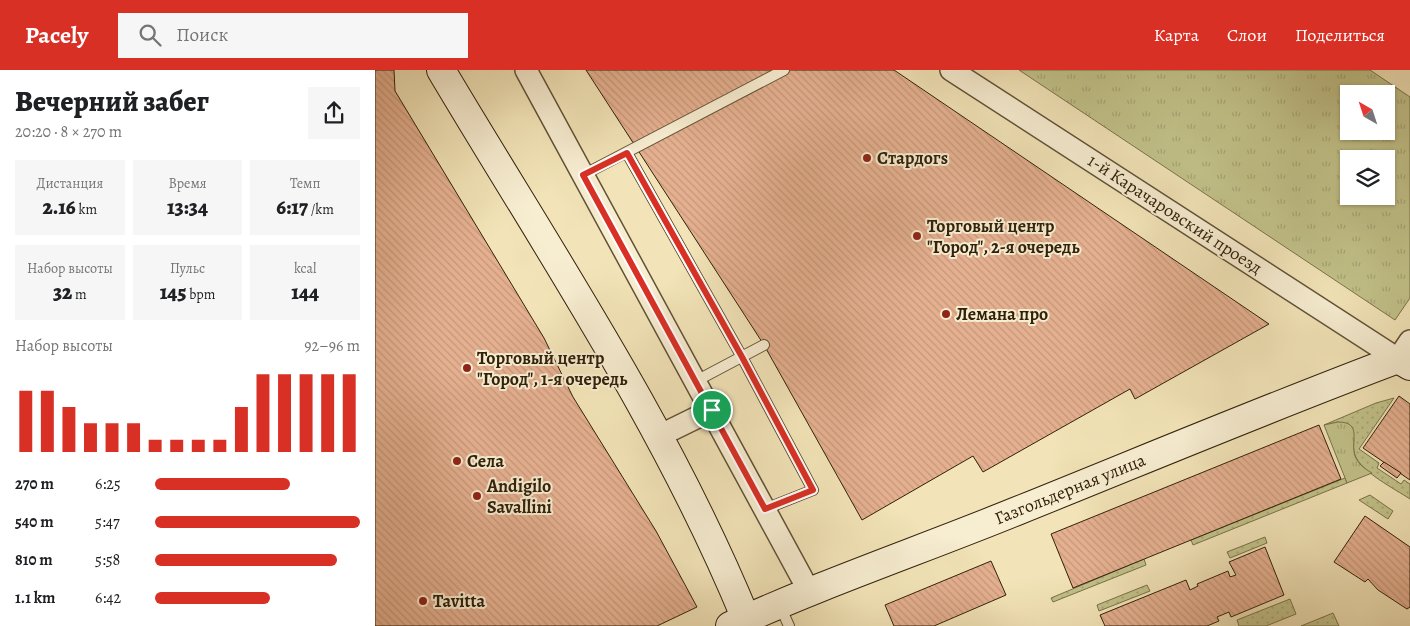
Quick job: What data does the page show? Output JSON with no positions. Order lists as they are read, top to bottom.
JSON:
{
  "streets": {
    "street": ["1-й Карачаровский проезд", "Газгольдерная улица"]
  },
  "crossings": [
    ["1-й Карачаровский проезд", "Газгольдерная улица"]
  ],
  "places": [
    "Стардогs",
    "Торговый центр \"Город\", 2-я очередь",
    "Лемана про",
    "Торговый центр \"Город\", 1-я очередь",
    "Села",
    "Andigilo Savallini",
    "Tavitta"
  ],
  "north": "top left",
  "page": {
    "header": "Pacely",
    "search": "Поиск",
    "nav": ["Карта", "Слои", "Поделиться"],
    "heading": ["Вечерний забег", "20:20 · 8 × 270 m"],
    "stats": [
      ["Дистанция", "2.16 km"],
      ["Время", "13:34"],
      ["Темп", "6:17 /km"],
      ["Набор высоты", "32 m"],
      ["Пульс", "145 bpm"],
      ["kcal", "144"]
    ],
    "chart": ["Набор высоты", "92–96 m"],
    "list": [
      {
        "name": "270 m",
        "note": "6:25"
      },
      {
        "name": "540 m",
        "note": "5:47"
      },
      {
        "name": "810 m",
        "note": "5:58"
      },
      {
        "name": "1.1 km",
        "note": "6:42"
      }
    ]
  }
}
